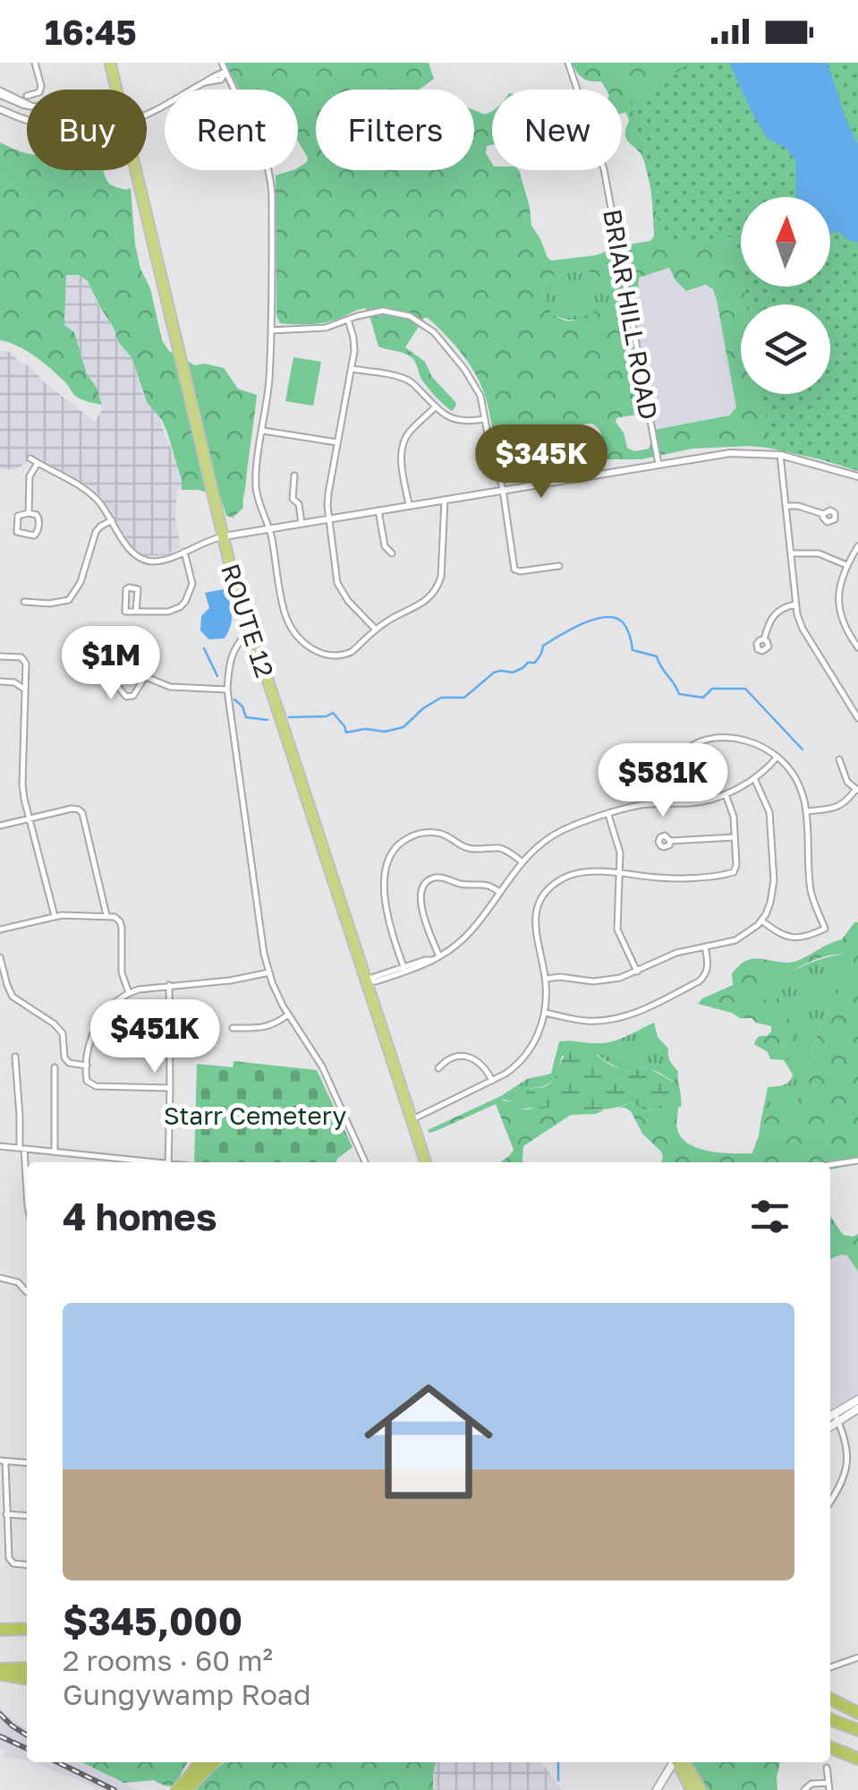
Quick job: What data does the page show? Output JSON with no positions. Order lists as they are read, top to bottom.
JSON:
{
  "streets": {
    "highway": ["ROUTE 12"],
    "street": ["BRIAR HILL ROAD"]
  },
  "parks": ["Starr Cemetery"],
  "north": "top",
  "page": {
    "status": "16:45",
    "chip": [
      "Buy",
      "Rent",
      "Filters",
      "New"
    ],
    "price": [
      "$345K",
      "$1M",
      "$581K",
      "$451K"
    ],
    "heading": "4 homes",
    "list": [
      {
        "name": "$345,000",
        "note": "2 rooms · 60 m² · Gungywamp Road"
      }
    ]
  }
}
